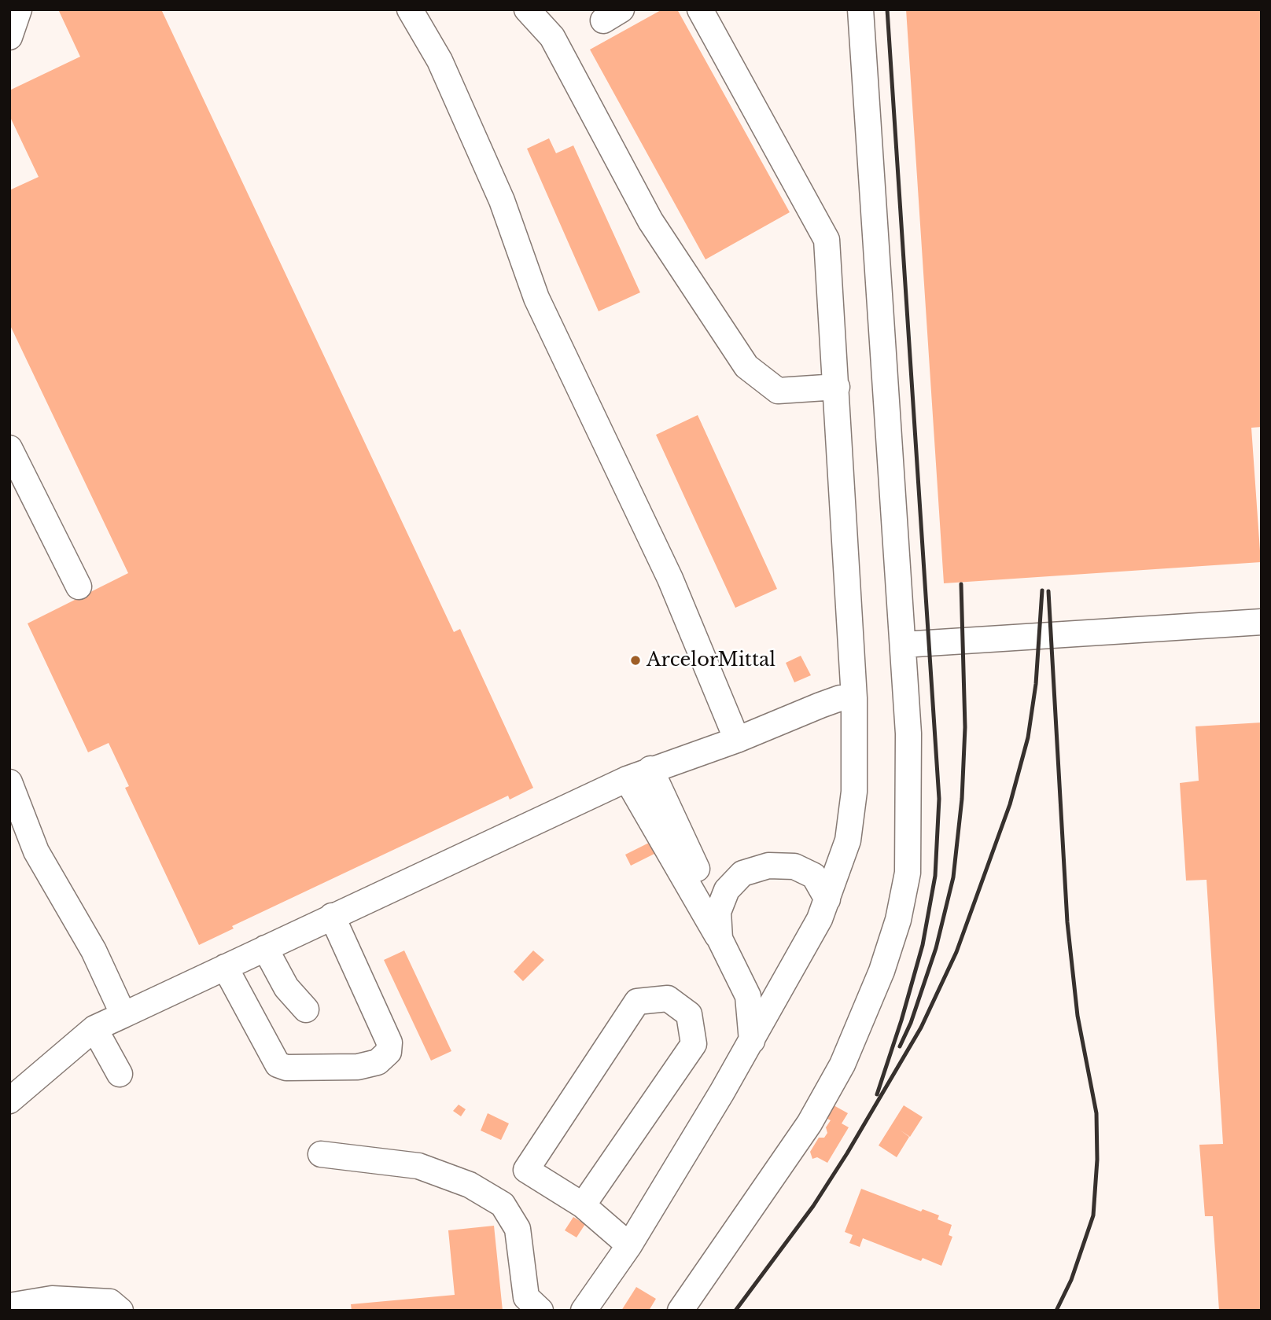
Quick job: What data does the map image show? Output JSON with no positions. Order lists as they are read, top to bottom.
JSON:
{
  "places": ["ArcelorMittal"]
}
